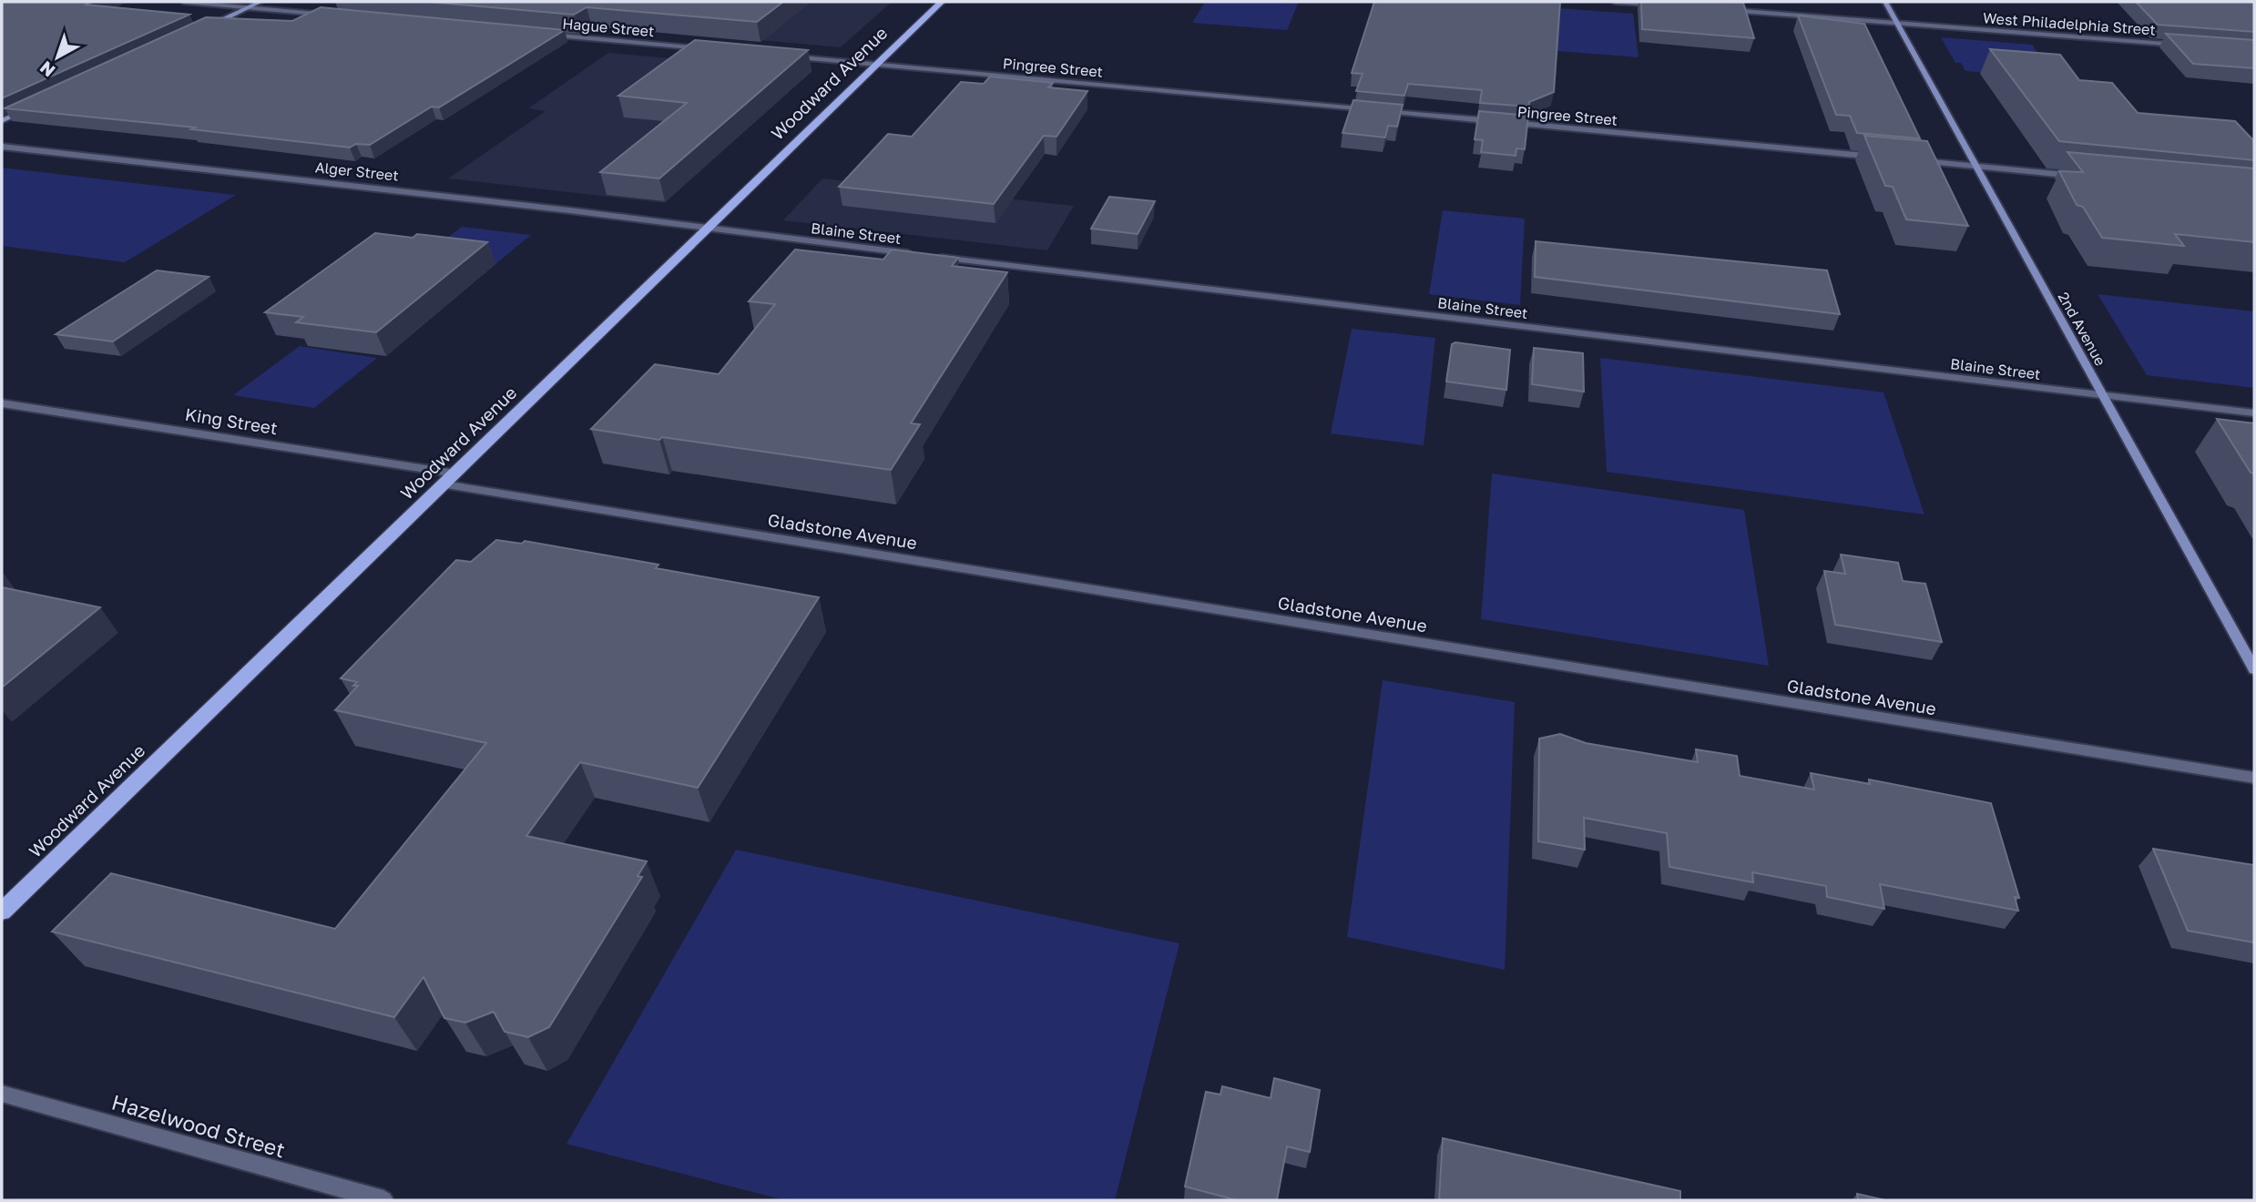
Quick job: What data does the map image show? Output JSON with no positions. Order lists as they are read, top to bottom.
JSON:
{
  "streets": {
    "main road": ["Woodward Avenue"],
    "street": [
      "West Philadelphia Street",
      "Hague Street",
      "Pingree Street",
      "Alger Street",
      "Blaine Street",
      "2nd Avenue",
      "King Street",
      "Gladstone Avenue",
      "Hazelwood Street"
    ]
  },
  "crossings": [
    ["West Philadelphia Street", "2nd Avenue"],
    ["Pingree Street", "Woodward Avenue"],
    ["Woodward Avenue", "Alger Street"],
    ["Woodward Avenue", "Blaine Street"],
    ["Woodward Avenue", "King Street"],
    ["Woodward Avenue", "Gladstone Avenue"],
    ["Alger Street", "Blaine Street"],
    ["Blaine Street", "2nd Avenue"]
  ],
  "north": "bottom left"
}
